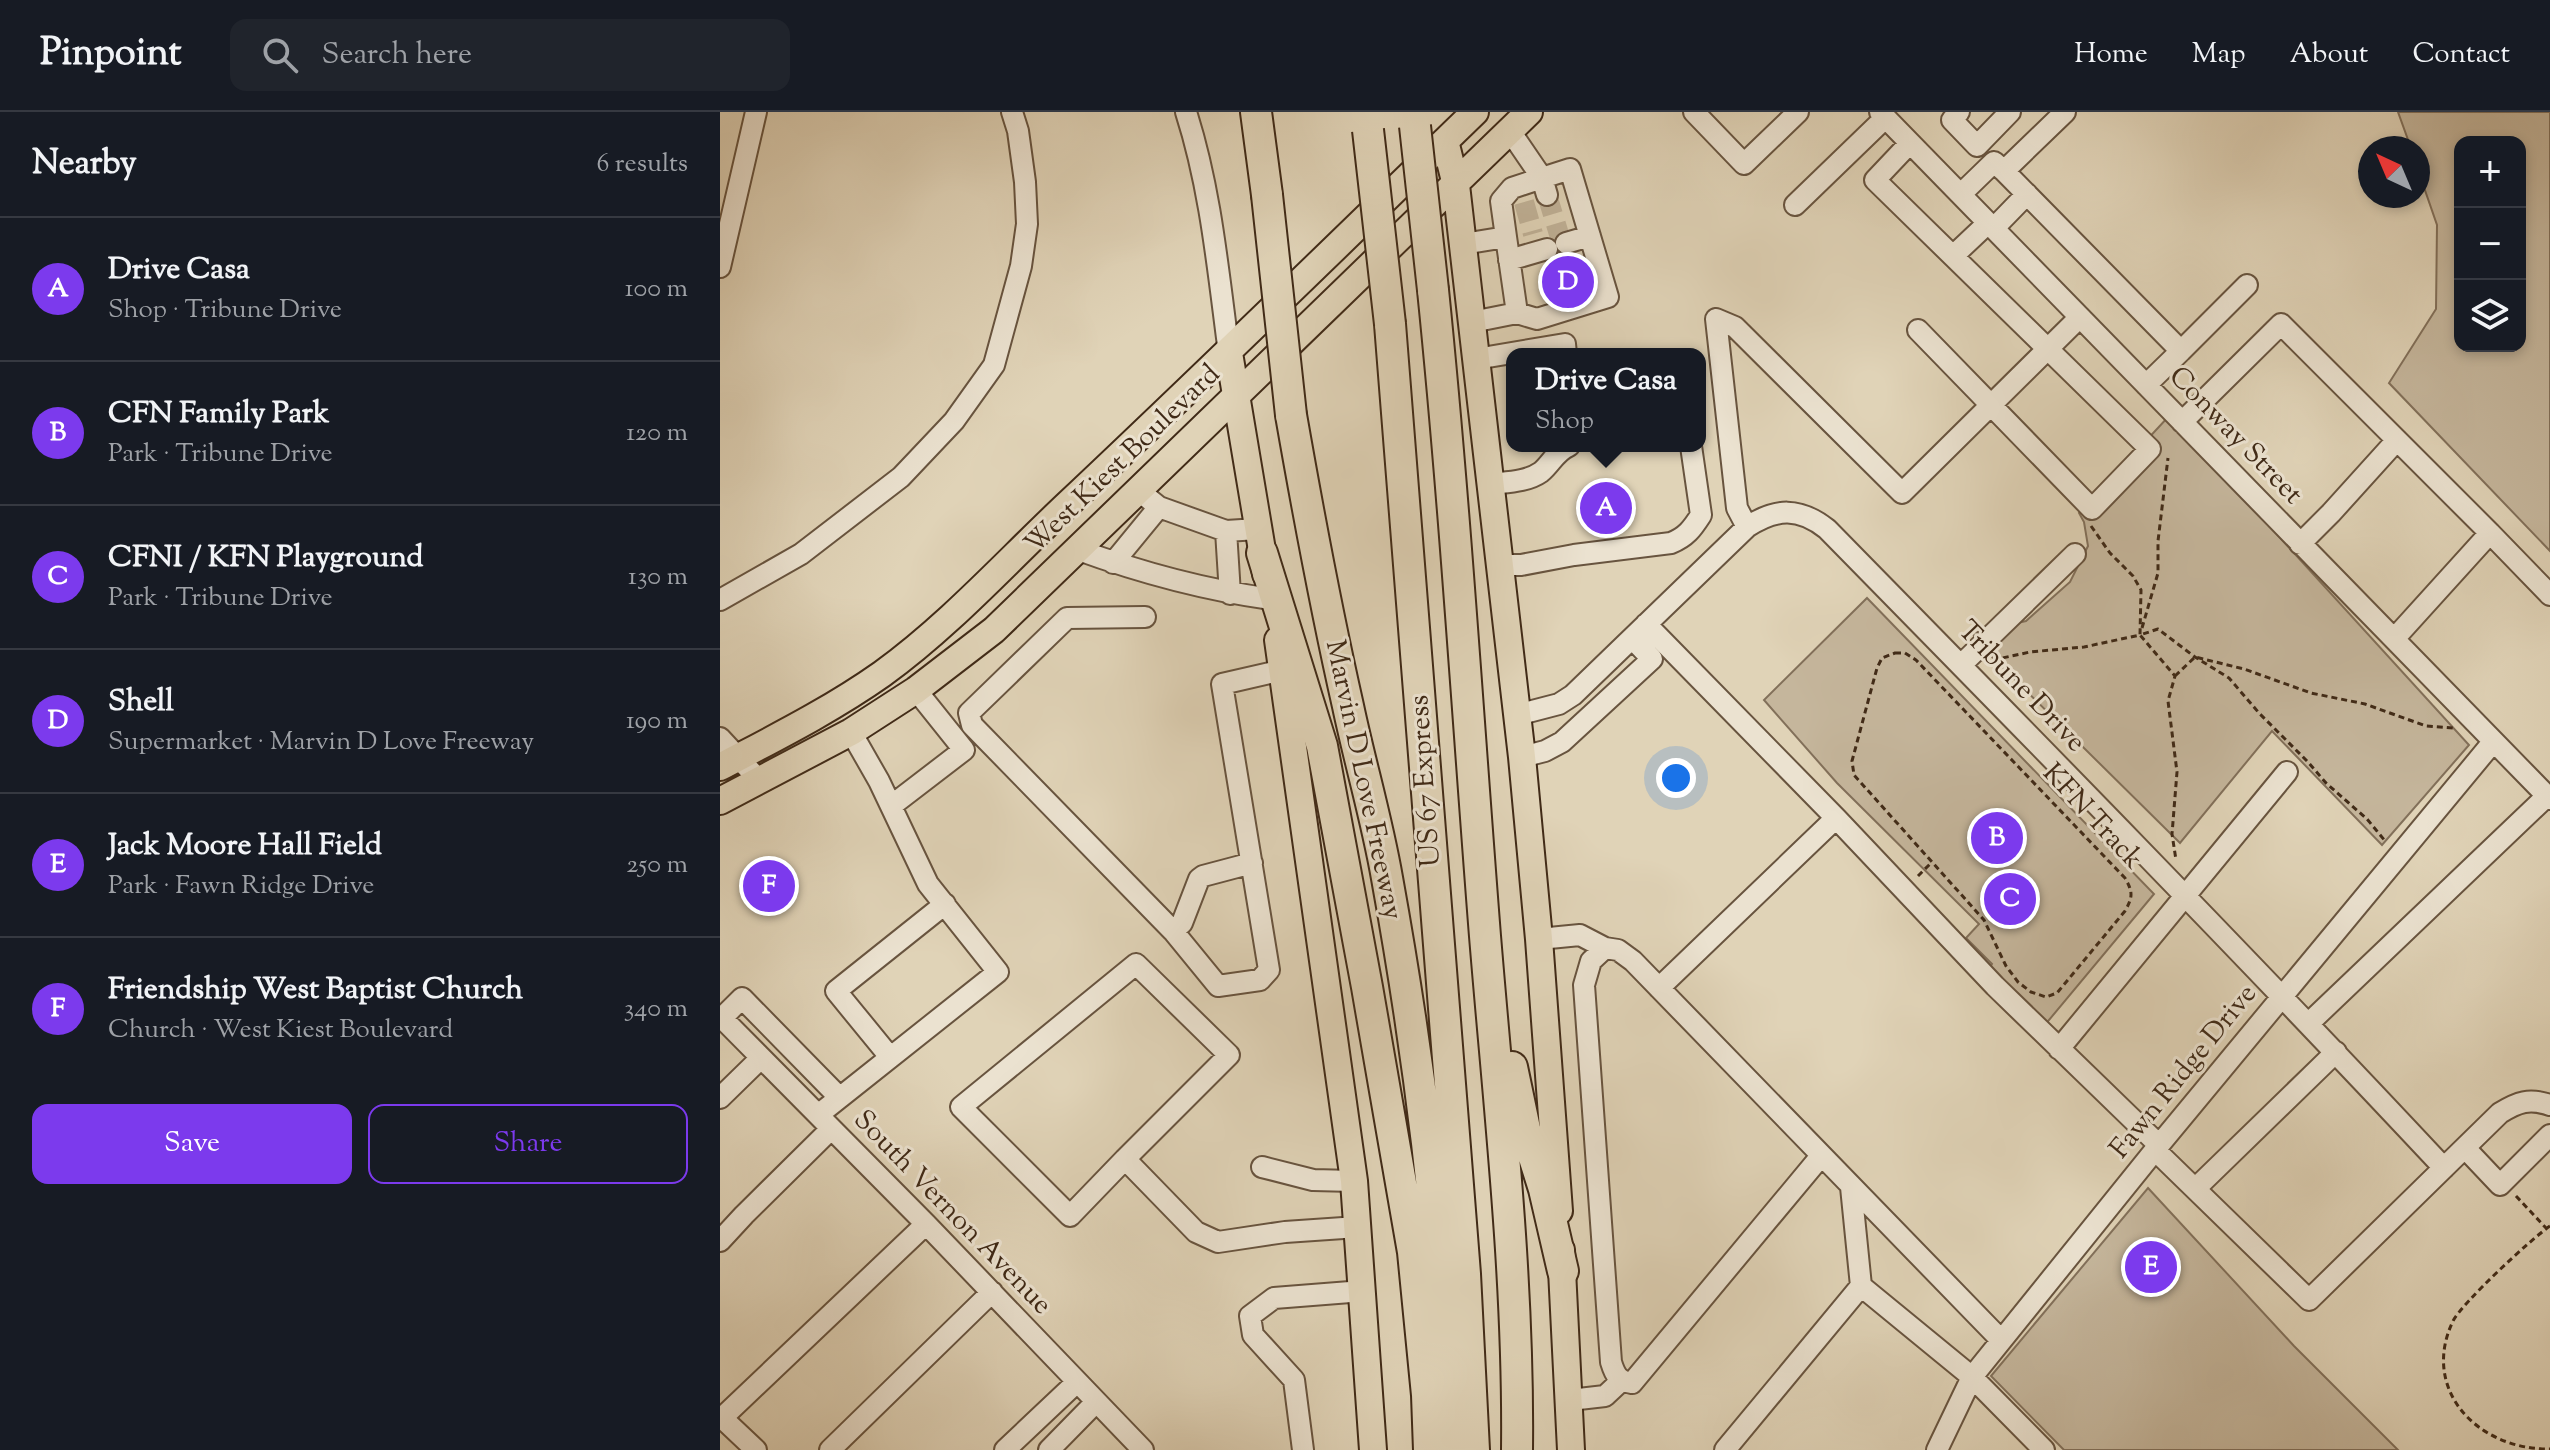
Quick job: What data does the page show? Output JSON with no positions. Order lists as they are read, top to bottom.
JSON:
{
  "streets": {
    "highway": ["Marvin D Love Freeway", "US 67 Express"],
    "main road": ["West Kiest Boulevard"],
    "street": [
      "Conway Street",
      "Tribune Drive",
      "Fawn Ridge Drive",
      "South Vernon Avenue"
    ],
    "path": ["KFN Track"]
  },
  "crossings": [
    ["Conway Street", "Fawn Ridge Drive"],
    ["West Kiest Boulevard", "Marvin D Love Freeway"],
    ["Tribune Drive", "Fawn Ridge Drive"]
  ],
  "north": "top left",
  "page": {
    "header": "Pinpoint",
    "search": "Search here",
    "nav": [
      "Home",
      "Map",
      "About",
      "Contact"
    ],
    "heading": ["Nearby", "6 results"],
    "map_buttons": ["+", "−"],
    "list": [
      {
        "mark": "A",
        "name": "Drive Casa",
        "note": "Shop · Tribune Drive",
        "value": "100 m"
      },
      {
        "mark": "B",
        "name": "CFN Family Park",
        "note": "Park · Tribune Drive",
        "value": "120 m"
      },
      {
        "mark": "C",
        "name": "CFNI / KFN Playground",
        "note": "Park · Tribune Drive",
        "value": "130 m"
      },
      {
        "mark": "D",
        "name": "Shell",
        "note": "Supermarket · Marvin D Love Freeway",
        "value": "190 m"
      },
      {
        "mark": "E",
        "name": "Jack Moore Hall Field",
        "note": "Park · Fawn Ridge Drive",
        "value": "250 m"
      },
      {
        "mark": "F",
        "name": "Friendship West Baptist Church",
        "note": "Church · West Kiest Boulevard",
        "value": "340 m"
      }
    ],
    "pins": [
      "D",
      "A",
      "B",
      "F",
      "C",
      "E"
    ],
    "popup": ["Drive Casa", "Shop"],
    "buttons": ["Save", "Share"]
  }
}
